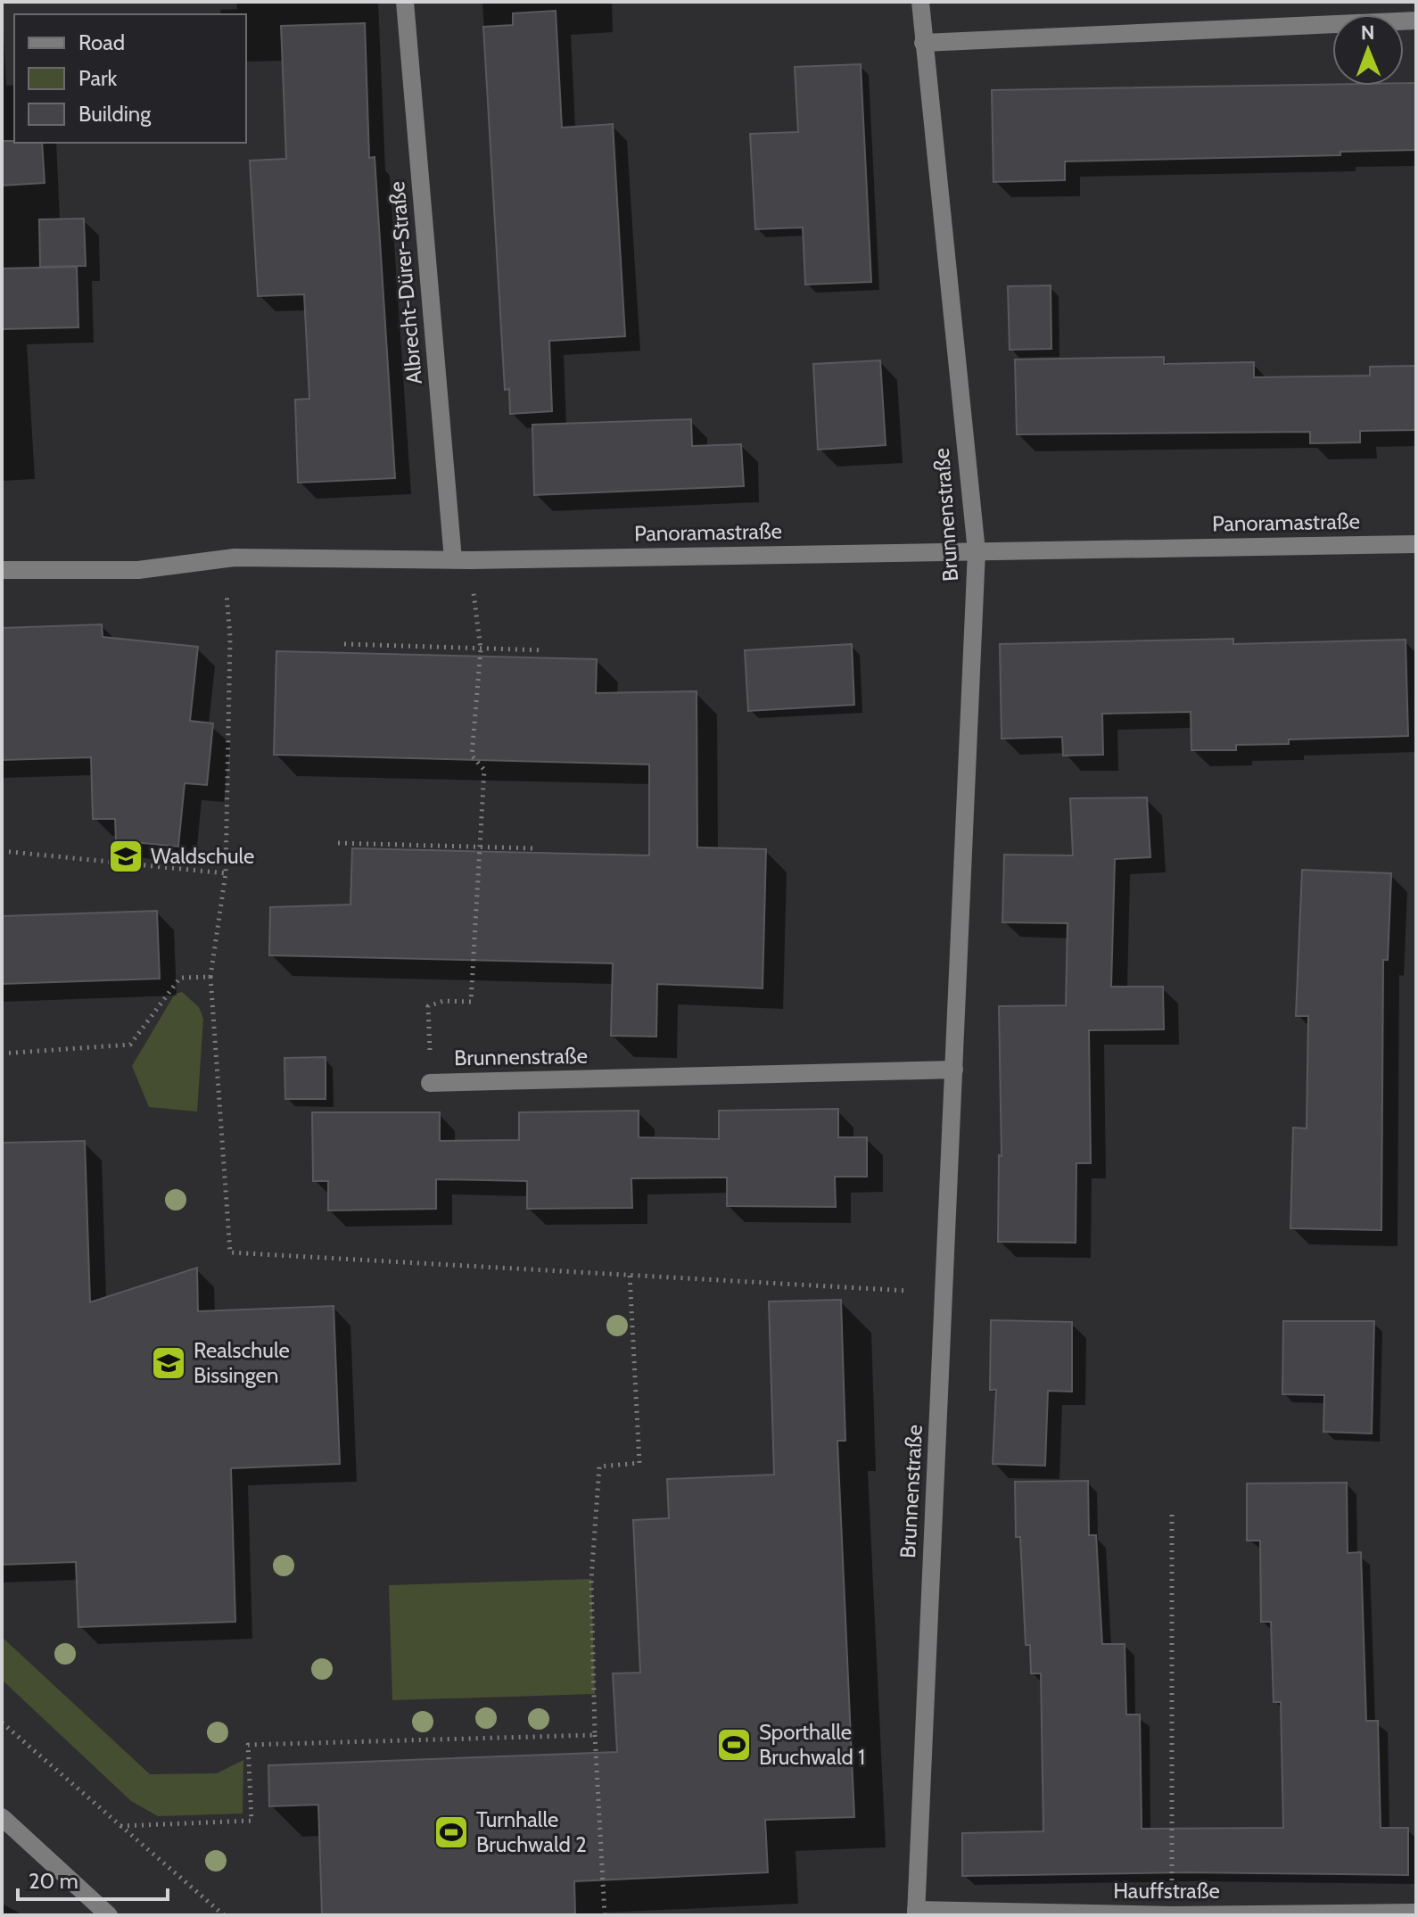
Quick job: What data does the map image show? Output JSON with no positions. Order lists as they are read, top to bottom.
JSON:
{
  "streets": {
    "street": [
      "Albrecht-Dürer-Straße",
      "Brunnenstraße",
      "Panoramastraße",
      "Hauffstraße"
    ]
  },
  "crossings": [
    ["Albrecht-Dürer-Straße", "Panoramastraße"],
    ["Brunnenstraße", "Panoramastraße"],
    ["Brunnenstraße", "Hauffstraße"]
  ],
  "places": {
    "school or university": ["Waldschule", "Realschule Bissingen"],
    "sports": ["Sporthalle Bruchwald 1", "Turnhalle Bruchwald 2"]
  },
  "legend": ["Road", "Park", "Building"],
  "scale_bar": "20 m",
  "north": "top"
}
